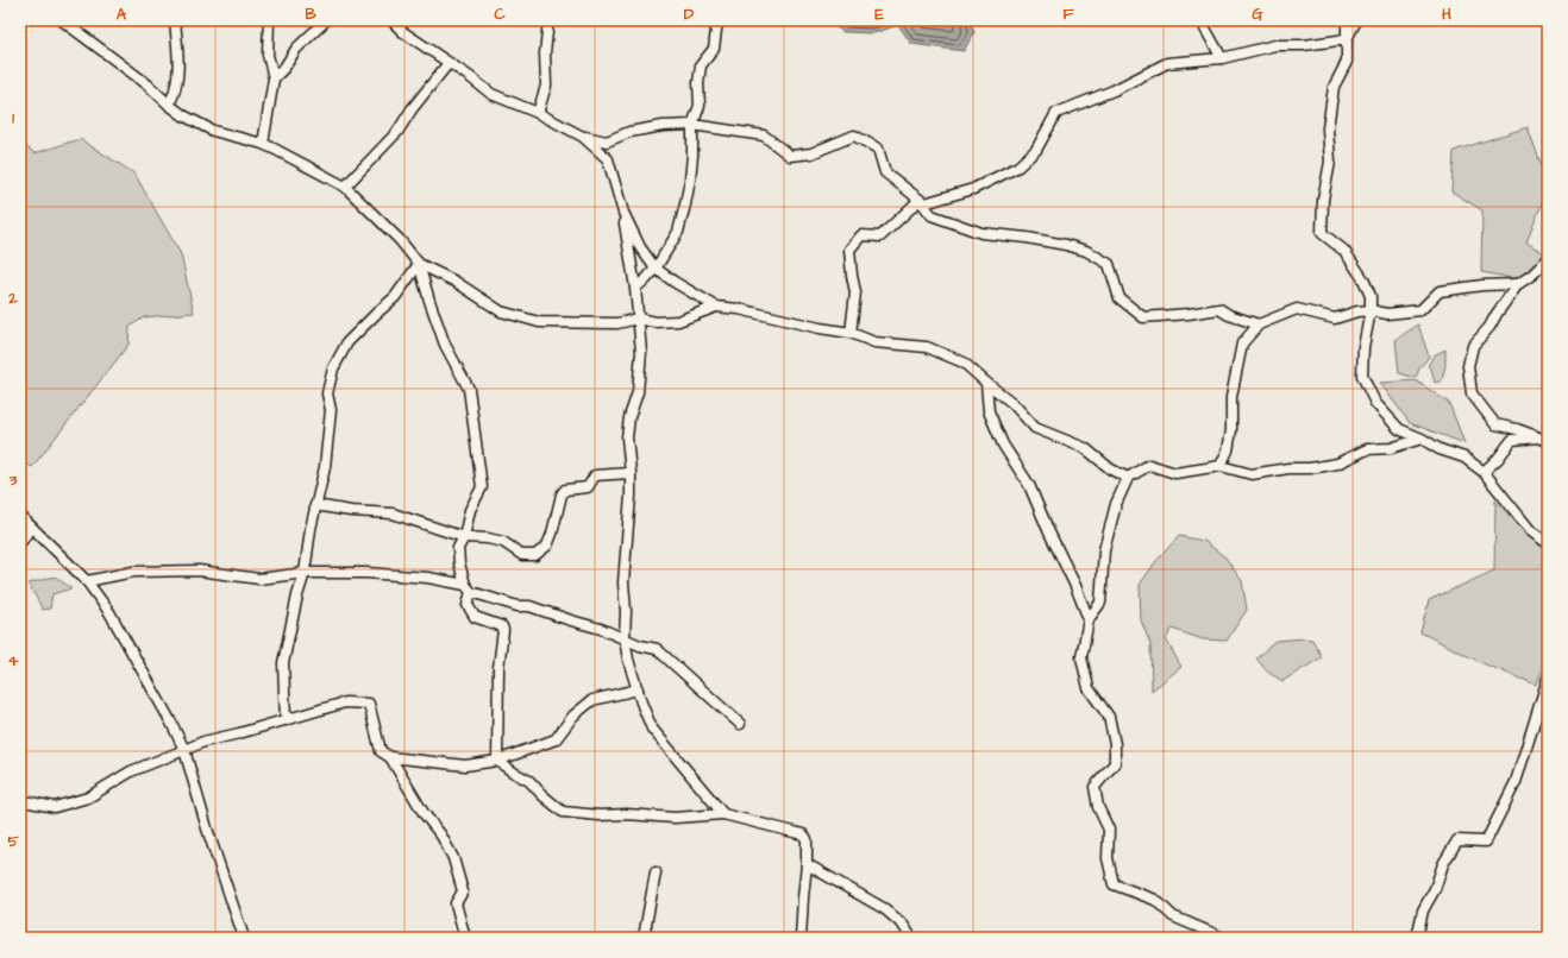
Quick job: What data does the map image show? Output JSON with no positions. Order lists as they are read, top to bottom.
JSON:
{
  "grid": {
    "columns": [
      "A",
      "B",
      "C",
      "D",
      "E",
      "F",
      "G",
      "H"
    ],
    "rows": [
      "1",
      "2",
      "3",
      "4",
      "5"
    ]
  }
}
